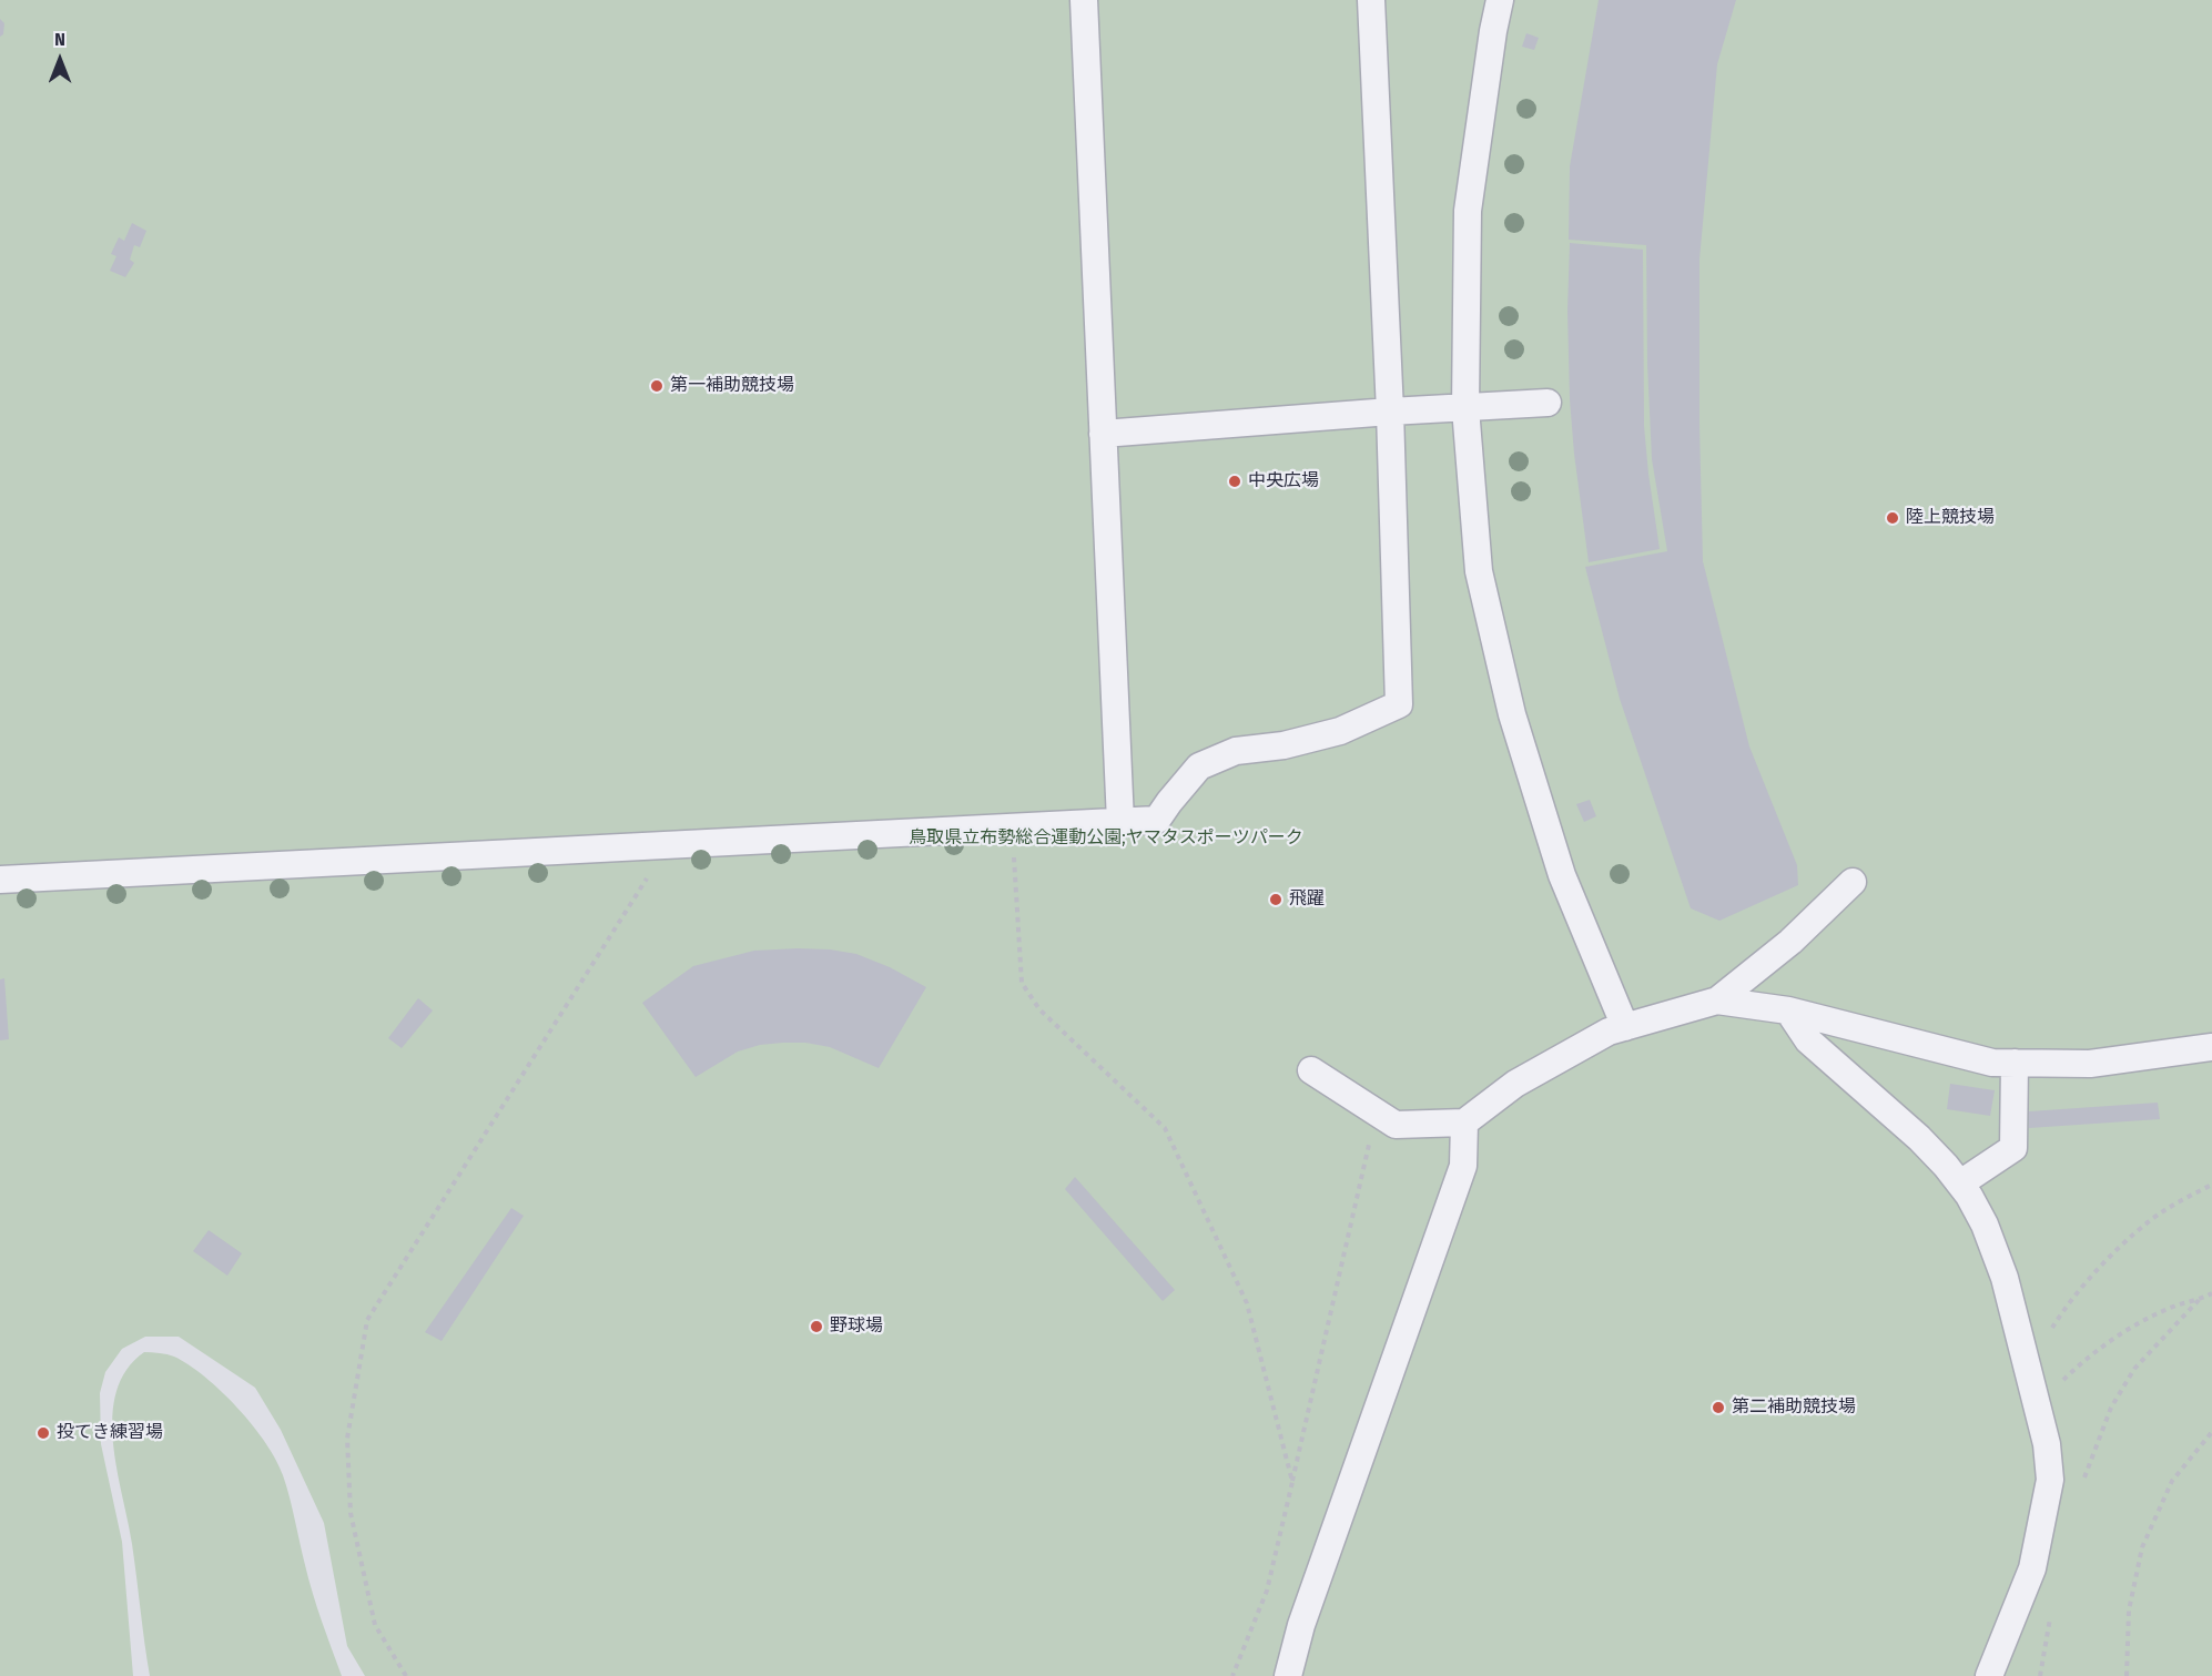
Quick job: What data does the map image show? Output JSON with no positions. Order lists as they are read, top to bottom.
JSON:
{
  "parks": ["鳥取県立布勢総合運動公園;ヤマタスポーツパーク"],
  "places": [
    "第一補助競技場",
    "中央広場",
    "陸上競技場",
    "飛躍",
    "野球場",
    "第二補助競技場",
    "投てき練習場"
  ],
  "north": "top"
}
